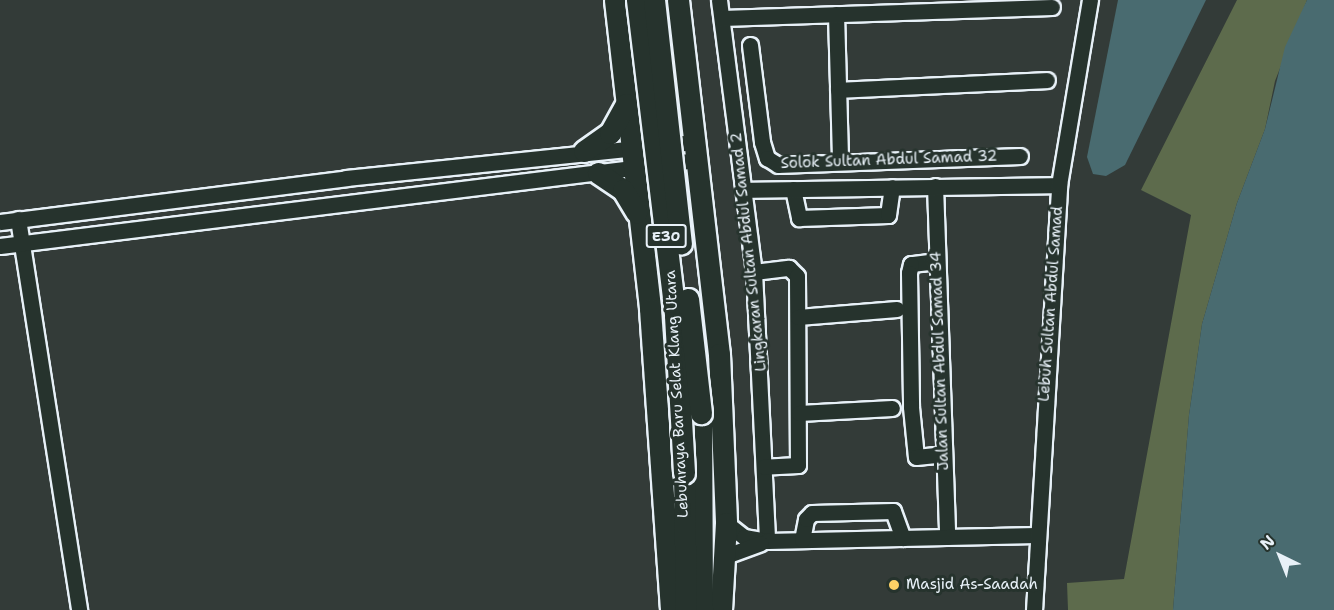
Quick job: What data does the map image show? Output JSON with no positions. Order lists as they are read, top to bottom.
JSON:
{
  "streets": {
    "highway": ["E30", "Lebuhraya Baru Selat Klang Utara"],
    "street": [
      "Solok Sultan Abdul Samad 32",
      "Lingkaran Sultan Abdul Samad 2",
      "Lebuh Sultan Abdul Samad",
      "Jalan Sultan Abdul Samad 34"
    ]
  },
  "places": ["Masjid As-Saadah"],
  "north": "top left"
}
